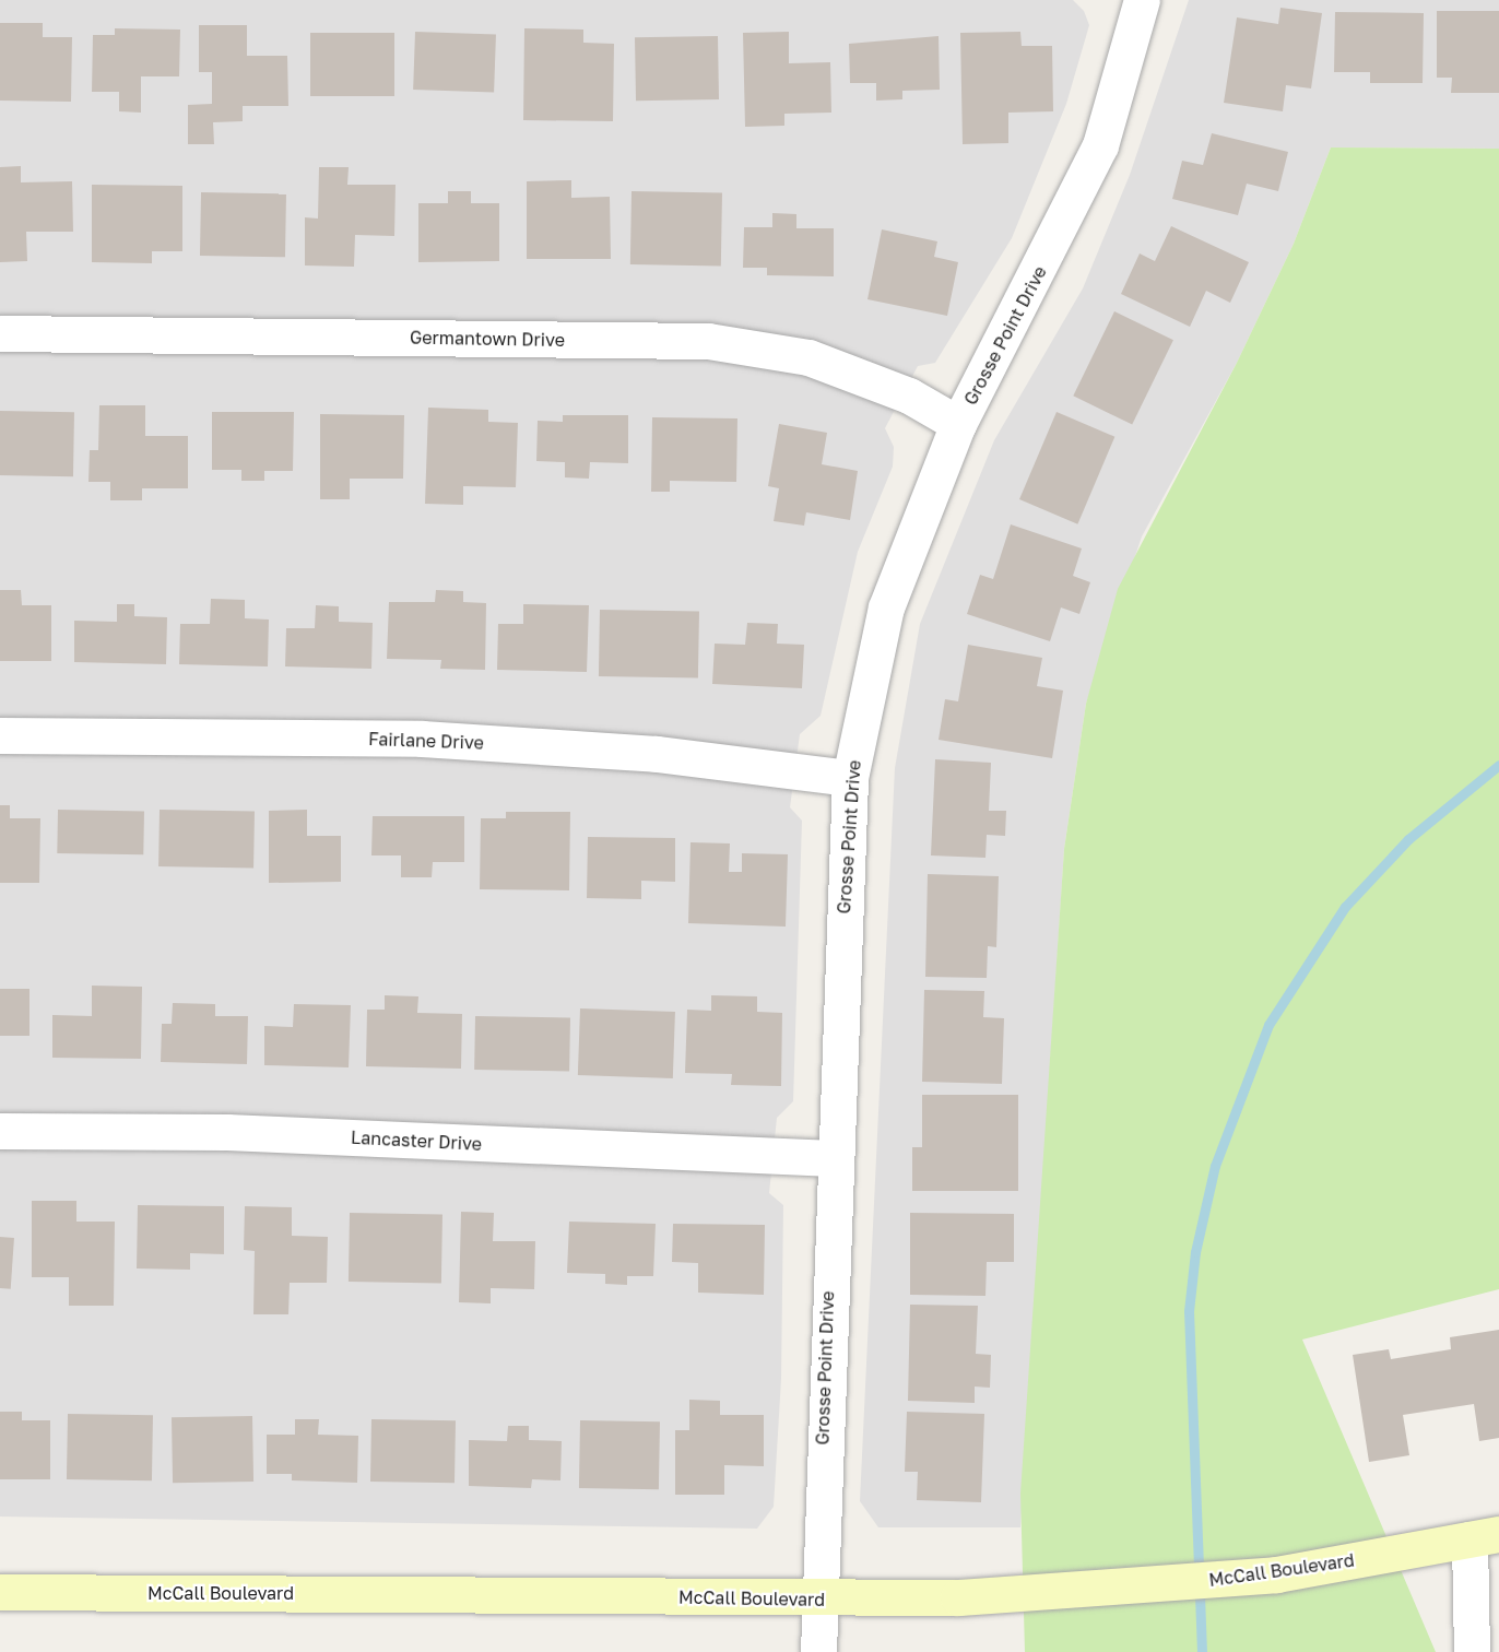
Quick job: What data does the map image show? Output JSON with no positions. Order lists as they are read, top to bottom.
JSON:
{
  "streets": {
    "main road": ["McCall Boulevard"],
    "street": [
      "Grosse Point Drive",
      "Germantown Drive",
      "Fairlane Drive",
      "Lancaster Drive"
    ]
  },
  "crossings": [
    ["Grosse Point Drive", "Germantown Drive"],
    ["Grosse Point Drive", "Fairlane Drive"],
    ["Grosse Point Drive", "Lancaster Drive"],
    ["Grosse Point Drive", "McCall Boulevard"]
  ]
}
